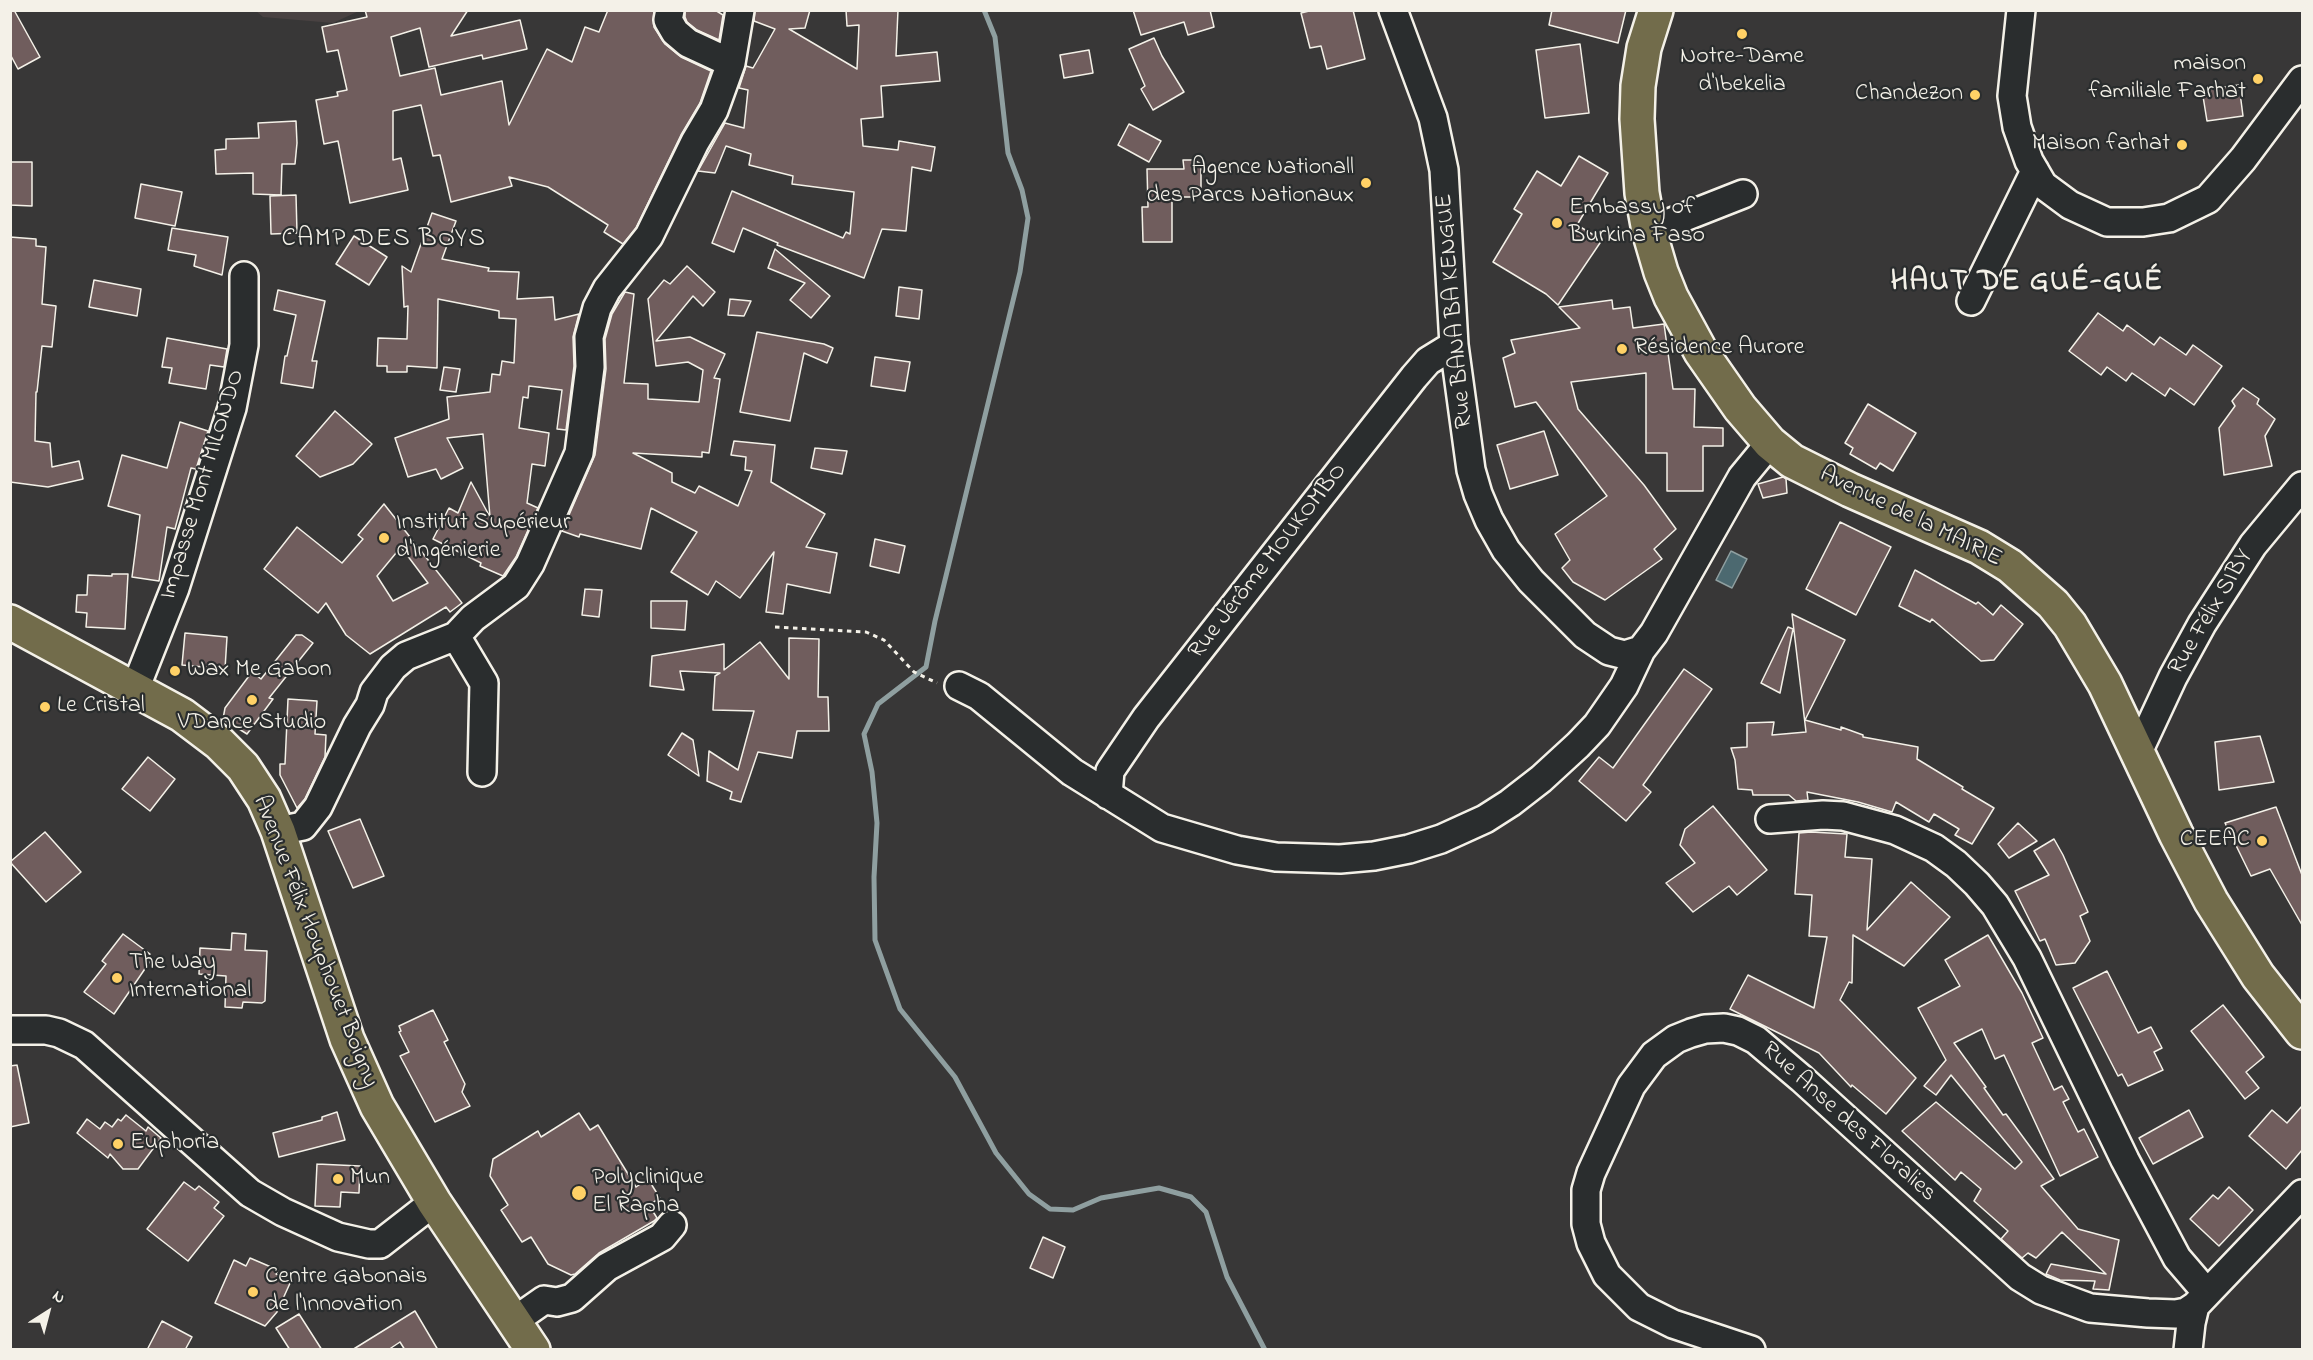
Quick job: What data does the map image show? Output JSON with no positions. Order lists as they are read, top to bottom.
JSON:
{
  "streets": {
    "main road": ["Avenue de la MAIRIE", "Avenue Félix Houphouet Boigny"],
    "street": [
      "Rue BANA BA KENGUE",
      "Impasse Mont MILONDO",
      "Rue Jérôme MOUKOMBO",
      "Rue Félix SIBY",
      "Rue Anse des Floralies"
    ]
  },
  "crossings": [
    ["Rue BANA BA KENGUE", "Rue Jérôme MOUKOMBO"],
    ["Impasse Mont MILONDO", "Avenue Félix Houphouet Boigny"],
    ["Avenue de la MAIRIE", "Rue Félix SIBY"]
  ],
  "districts": ["CAMP DES BOYS", "HAUT DE GUÉ-GUÉ"],
  "places": [
    "Notre-Dame d'Ibekelia",
    "maison familiale Farhat",
    "Chandezon",
    "Maison farhat",
    "Agence Nationall des Parcs Nationaux",
    "Embassy of Burkina Faso",
    "Résidence Aurore",
    "Institut Supérieur d'Ingénierie",
    "Wax Me Gabon",
    "VDance Studio",
    "Le Cristal",
    "CEEAC",
    "The Way International",
    "Euphoria",
    "Mun",
    "Polyclinique El Rapha",
    "Centre Gabonais de l'Innovation"
  ],
  "north": "top right"
}
